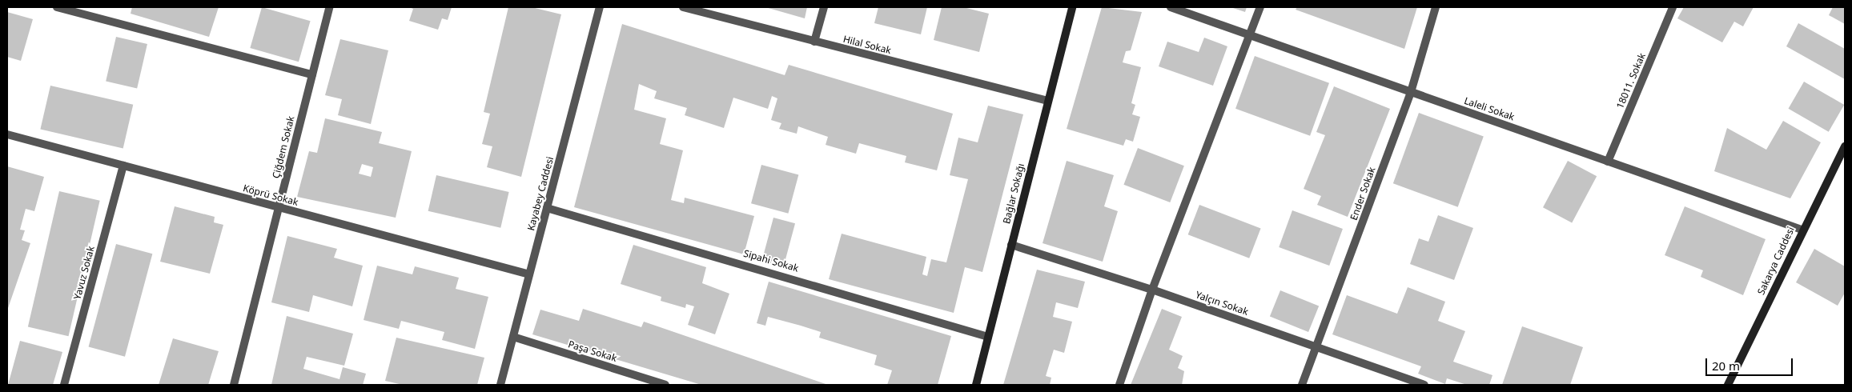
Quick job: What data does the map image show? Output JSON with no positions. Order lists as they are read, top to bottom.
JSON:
{
  "streets": {
    "main road": ["Bağlar Sokağı", "Sakarya Caddesi"],
    "street": [
      "Hilal Sokak",
      "18011. Sokak",
      "Laleli Sokak",
      "Çiğdem Sokak",
      "Kayabey Caddesi",
      "Ender Sokak",
      "Köprü Sokak",
      "Sipahi Sokak",
      "Yavuz Sokak",
      "Yalçın Sokak",
      "Paşa Sokak"
    ]
  },
  "crossings": [
    ["Hilal Sokak", "Bağlar Sokağı"],
    ["18011. Sokak", "Laleli Sokak"],
    ["Laleli Sokak", "Ender Sokak"],
    ["Laleli Sokak", "Sakarya Caddesi"],
    ["Çiğdem Sokak", "Köprü Sokak"],
    ["Kayabey Caddesi", "Köprü Sokak"],
    ["Kayabey Caddesi", "Sipahi Sokak"],
    ["Kayabey Caddesi", "Paşa Sokak"],
    ["Bağlar Sokağı", "Sipahi Sokak"],
    ["Bağlar Sokağı", "Yalçın Sokak"],
    ["Ender Sokak", "Yalçın Sokak"],
    ["Köprü Sokak", "Yavuz Sokak"]
  ],
  "scale_bar": "20 m"
}
